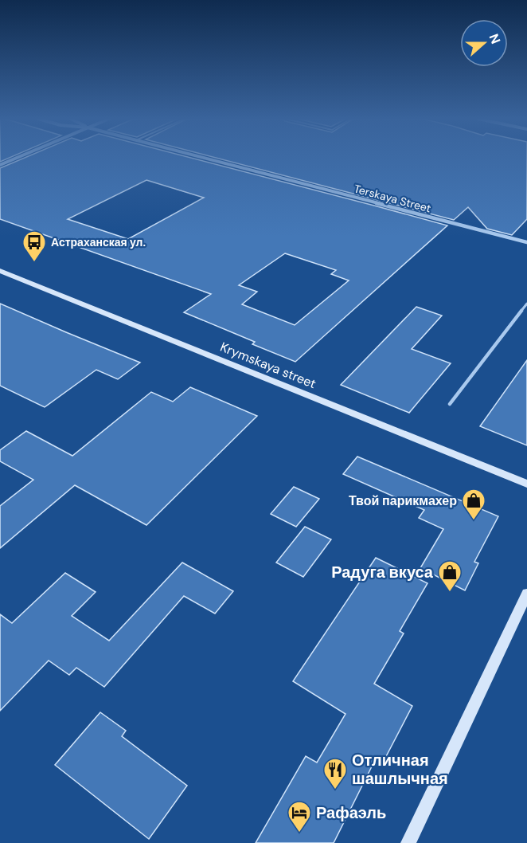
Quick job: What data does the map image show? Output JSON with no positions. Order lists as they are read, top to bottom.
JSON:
{
  "streets": {
    "street": ["Terskaya Street", "Krymskaya street"]
  },
  "places": {
    "bus stop": ["Астраханская ул."],
    "shop": ["Твой парикмахер", "Радуга вкуса"],
    "restaurant": ["Отличная шашлычная"],
    "hotel": ["Рафаэль"]
  },
  "north": "right"
}
